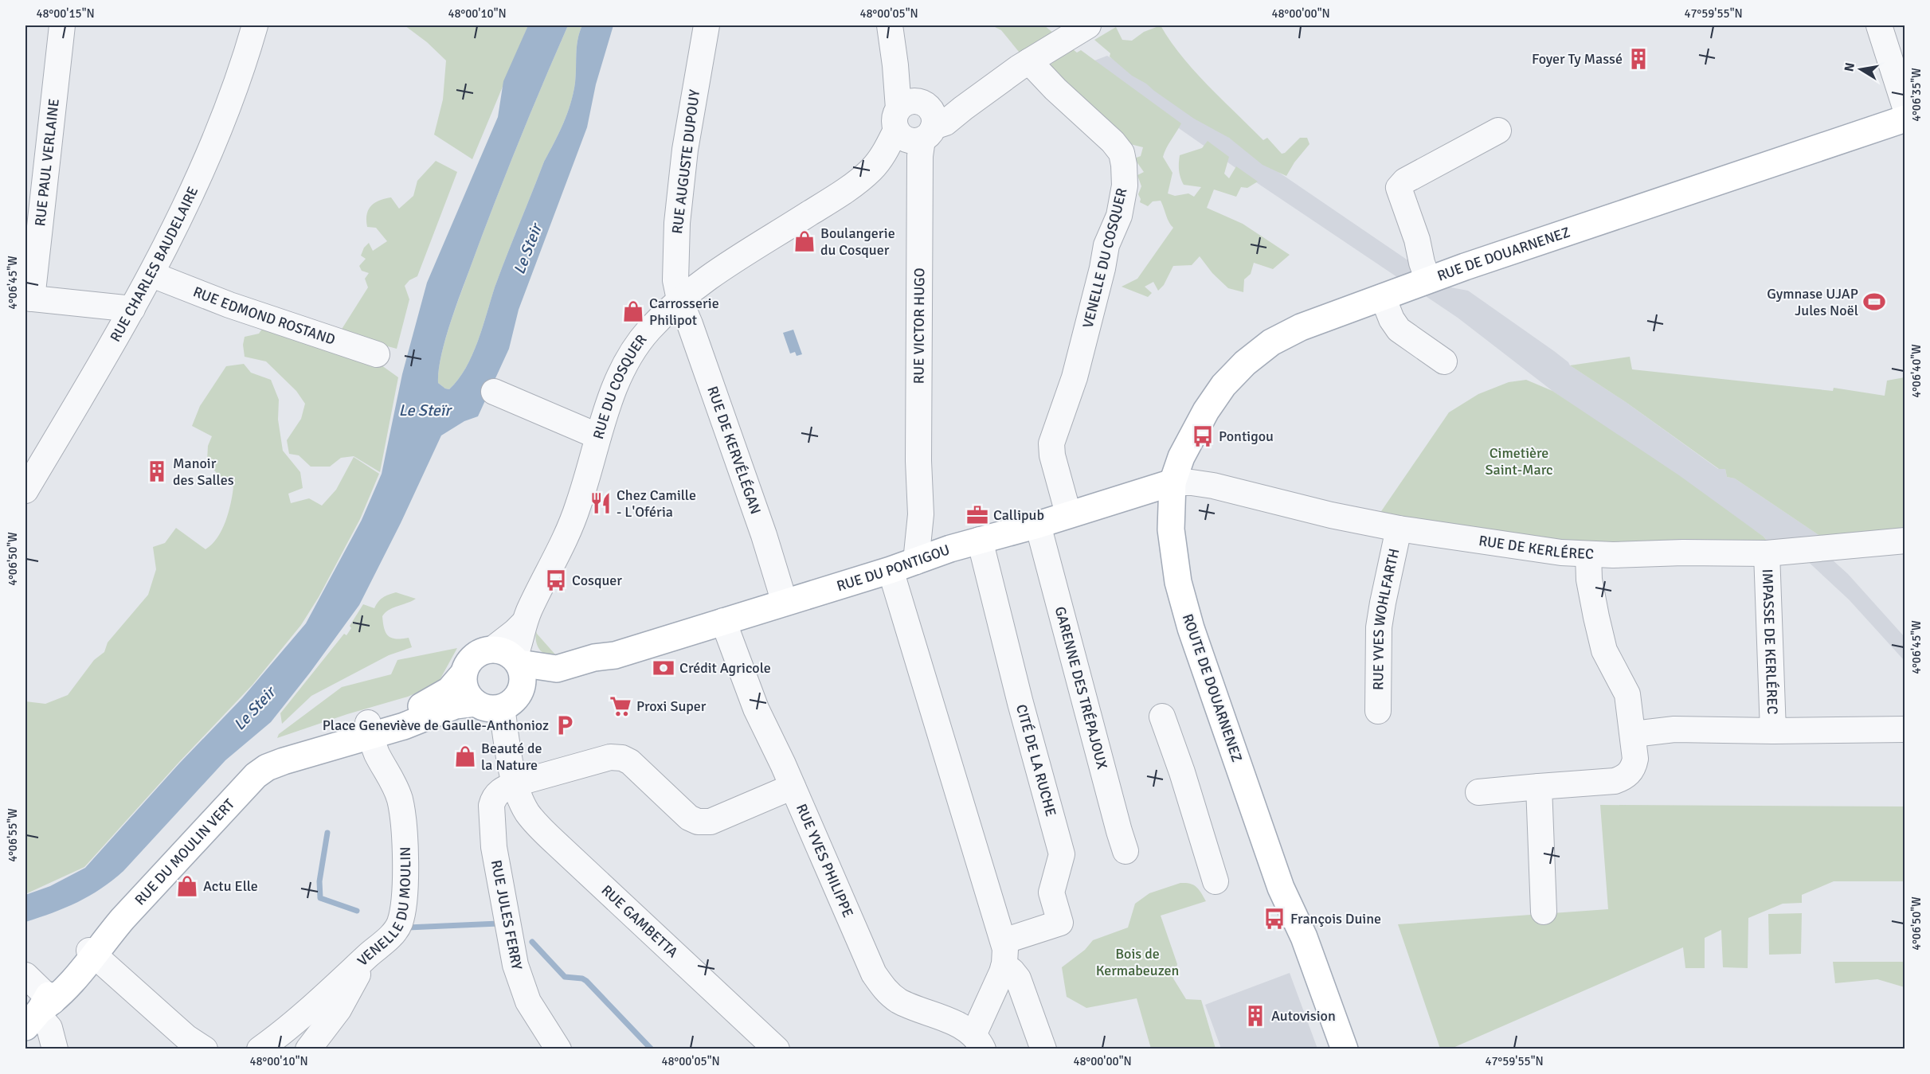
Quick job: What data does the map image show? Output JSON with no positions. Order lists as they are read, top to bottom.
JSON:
{
  "streets": {
    "main road": [
      "RUE DE DOUARNENEZ",
      "RUE DU PONTIGOU",
      "ROUTE DE DOUARNENEZ",
      "RUE DU MOULIN VERT"
    ],
    "street": [
      "RUE PAUL VERLAINE",
      "RUE AUGUSTE DUPOUY",
      "VENELLE DU COSQUER",
      "RUE CHARLES BAUDELAIRE",
      "RUE EDMOND ROSTAND",
      "RUE VICTOR HUGO",
      "RUE DU COSQUER",
      "RUE DE KERVÉLÉGAN",
      "RUE DE KERLÉREC",
      "RUE YVES WOHLFARTH",
      "IMPASSE DE KERLÉREC",
      "GARENNE DES TRÉPAJOUX",
      "CITÉ DE LA RUCHE",
      "RUE YVES PHILIPPE",
      "VENELLE DU MOULIN",
      "RUE JULES FERRY",
      "RUE GAMBETTA"
    ]
  },
  "crossings": [
    ["RUE AUGUSTE DUPOUY", "RUE DU COSQUER"],
    ["RUE AUGUSTE DUPOUY", "RUE DE KERVÉLÉGAN"],
    ["RUE DE DOUARNENEZ", "RUE DE KERLÉREC"],
    ["RUE DE DOUARNENEZ", "RUE DU PONTIGOU"],
    ["RUE DE DOUARNENEZ", "ROUTE DE DOUARNENEZ"],
    ["VENELLE DU COSQUER", "RUE DU PONTIGOU"],
    ["RUE CHARLES BAUDELAIRE", "RUE EDMOND ROSTAND"],
    ["RUE VICTOR HUGO", "RUE DU COSQUER"],
    ["RUE VICTOR HUGO", "RUE DU PONTIGOU"],
    ["RUE DU COSQUER", "RUE DE KERVÉLÉGAN"],
    ["RUE DU COSQUER", "RUE DU PONTIGOU"],
    ["RUE DU COSQUER", "RUE DU MOULIN VERT"],
    ["RUE DE KERVÉLÉGAN", "RUE DU PONTIGOU"],
    ["RUE DE KERLÉREC", "RUE DU PONTIGOU"],
    ["RUE DE KERLÉREC", "RUE YVES WOHLFARTH"],
    ["RUE DE KERLÉREC", "IMPASSE DE KERLÉREC"],
    ["RUE DE KERLÉREC", "ROUTE DE DOUARNENEZ"],
    ["RUE DU PONTIGOU", "GARENNE DES TRÉPAJOUX"],
    ["RUE DU PONTIGOU", "ROUTE DE DOUARNENEZ"],
    ["RUE DU PONTIGOU", "CITÉ DE LA RUCHE"],
    ["RUE DU PONTIGOU", "RUE DU MOULIN VERT"],
    ["RUE DU PONTIGOU", "RUE YVES PHILIPPE"],
    ["RUE DU MOULIN VERT", "VENELLE DU MOULIN"],
    ["RUE YVES PHILIPPE", "RUE JULES FERRY"],
    ["RUE JULES FERRY", "RUE GAMBETTA"]
  ],
  "water": ["Le Steir", "Le Steïr"],
  "parks": ["Cimetière Saint-Marc", "Bois de Kermabeuzen"],
  "places": {
    "building": ["Foyer Ty Massé", "Manoir des Salles", "Autovision"],
    "shop": [
      "Boulangerie du Cosquer",
      "Carrosserie Philipot",
      "Beauté de la Nature",
      "Actu Elle"
    ],
    "sports": ["Gymnase UJAP Jules Noël"],
    "bus stop": ["Pontigou", "Cosquer", "François Duine"],
    "restaurant": ["Chez Camille - L'Oféria"],
    "office": ["Callipub"],
    "bank": ["Crédit Agricole"],
    "supermarket": ["Proxi Super"],
    "parking": ["Place Geneviève de Gaulle-Anthonioz"]
  },
  "north": "left",
  "coordinates": [
    "48°00'15\"N",
    "48°00'10\"N",
    "48°00'05\"N",
    "48°00'00\"N",
    "47°59'55\"N",
    "4°06'35\"W",
    "4°06'45\"W",
    "4°06'40\"W",
    "4°06'50\"W",
    "4°06'55\"W"
  ]
}
